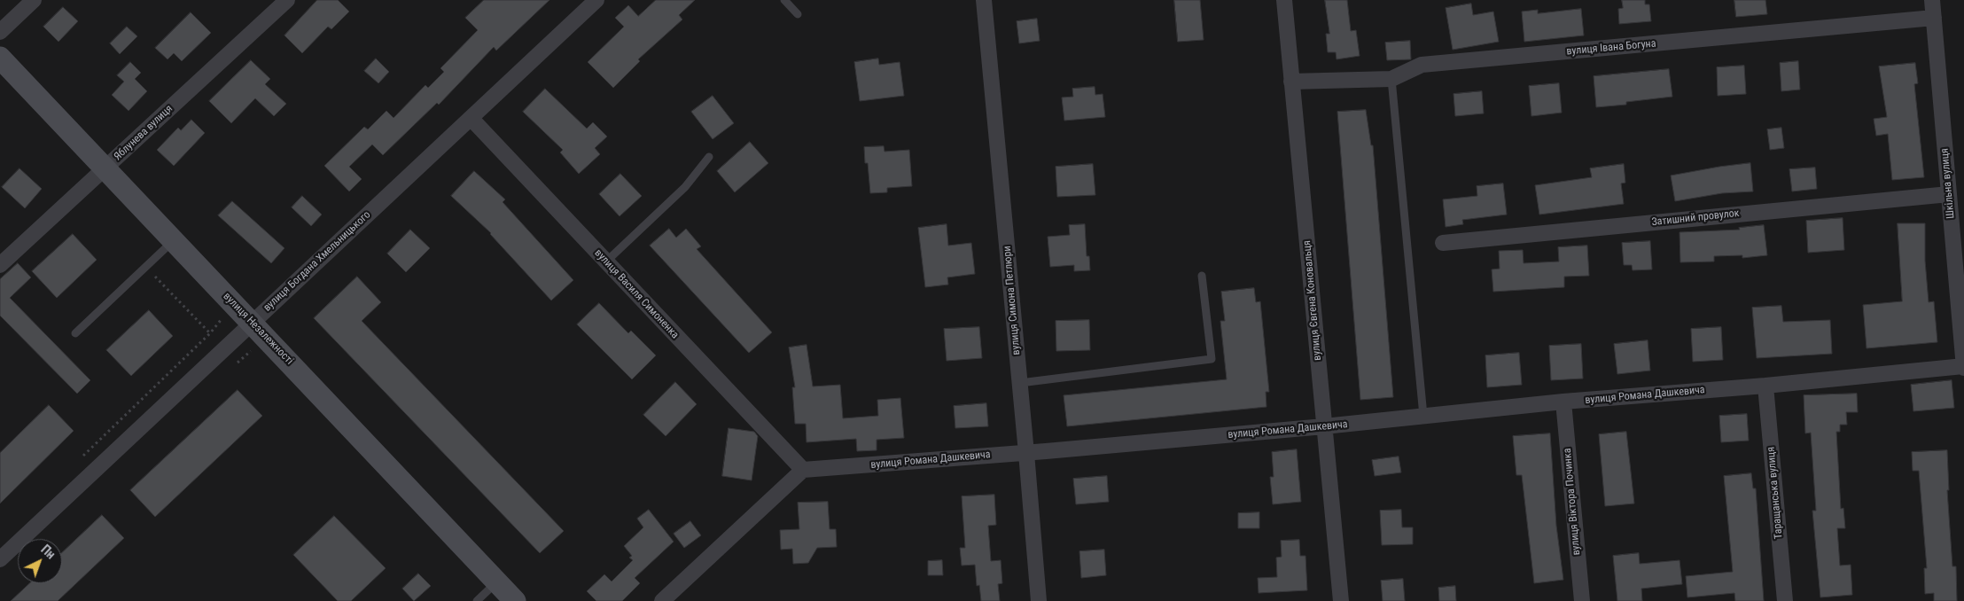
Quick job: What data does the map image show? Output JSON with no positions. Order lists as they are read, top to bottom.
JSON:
{
  "streets": {
    "main road": ["вулиця Незалежності"],
    "street": [
      "вулиця Івана Богуна",
      "Яблунева вулиця",
      "Шкільна вулиця",
      "Затишний провулок",
      "вулиця Богдана Хмельницького",
      "вулиця Василя Симоненка",
      "вулиця Симона Петлюри",
      "вулиця Євгена Коновальця",
      "вулиця Романа Дашкевича",
      "Таращанська вулиця",
      "вулиця Віктора Починка"
    ]
  },
  "crossings": [
    ["вулиця Івана Богуна", "Шкільна вулиця"],
    ["вулиця Івана Богуна", "вулиця Євгена Коновальця"],
    ["Яблунева вулиця", "вулиця Незалежності"],
    ["Шкільна вулиця", "Затишний провулок"],
    ["Шкільна вулиця", "вулиця Романа Дашкевича"],
    ["вулиця Богдана Хмельницького", "вулиця Василя Симоненка"],
    ["вулиця Богдана Хмельницького", "вулиця Незалежності"],
    ["вулиця Василя Симоненка", "вулиця Романа Дашкевича"],
    ["вулиця Симона Петлюри", "вулиця Романа Дашкевича"],
    ["вулиця Євгена Коновальця", "вулиця Романа Дашкевича"],
    ["вулиця Романа Дашкевича", "Таращанська вулиця"],
    ["вулиця Романа Дашкевича", "вулиця Віктора Починка"]
  ],
  "north": "top right"
}
